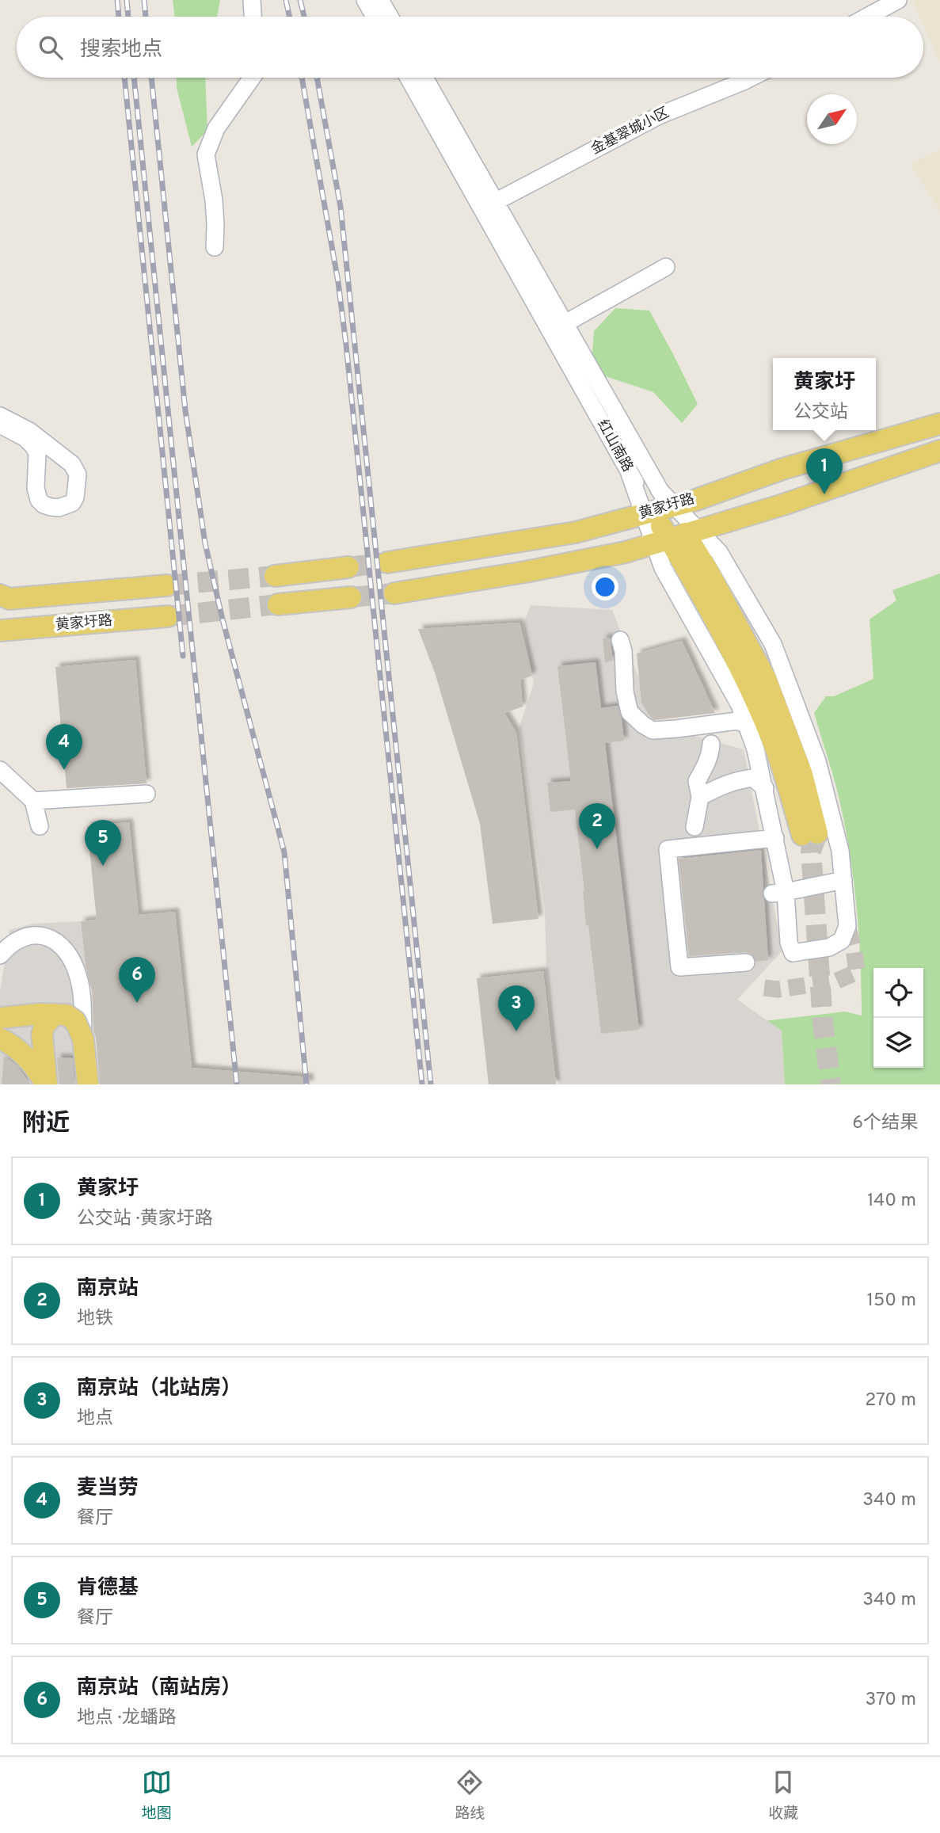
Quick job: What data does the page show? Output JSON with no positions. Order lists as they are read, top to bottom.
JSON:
{
  "streets": {
    "main road": ["红山南路", "黄家圩路"],
    "street": ["金基翠城小区"]
  },
  "crossings": [
    ["金基翠城小区", "红山南路"],
    ["红山南路", "黄家圩路"]
  ],
  "north": "top right",
  "page": {
    "search": "搜索地点",
    "popup": ["黄家圩", "公交站"],
    "pins": [
      "1",
      "4",
      "2",
      "5",
      "6",
      "3"
    ],
    "heading": ["附近", "6个结果"],
    "list": [
      {
        "mark": "1",
        "name": "黄家圩",
        "note": "公交站 · 黄家圩路",
        "value": "140 m"
      },
      {
        "mark": "2",
        "name": "南京站",
        "note": "地铁",
        "value": "150 m"
      },
      {
        "mark": "3",
        "name": "南京站（北站房）",
        "note": "地点",
        "value": "270 m"
      },
      {
        "mark": "4",
        "name": "麦当劳",
        "note": "餐厅",
        "value": "340 m"
      },
      {
        "mark": "5",
        "name": "肯德基",
        "note": "餐厅",
        "value": "340 m"
      },
      {
        "mark": "6",
        "name": "南京站（南站房）",
        "note": "地点 · 龙蟠路",
        "value": "370 m"
      }
    ],
    "nav": ["地图", "路线", "收藏"]
  }
}
